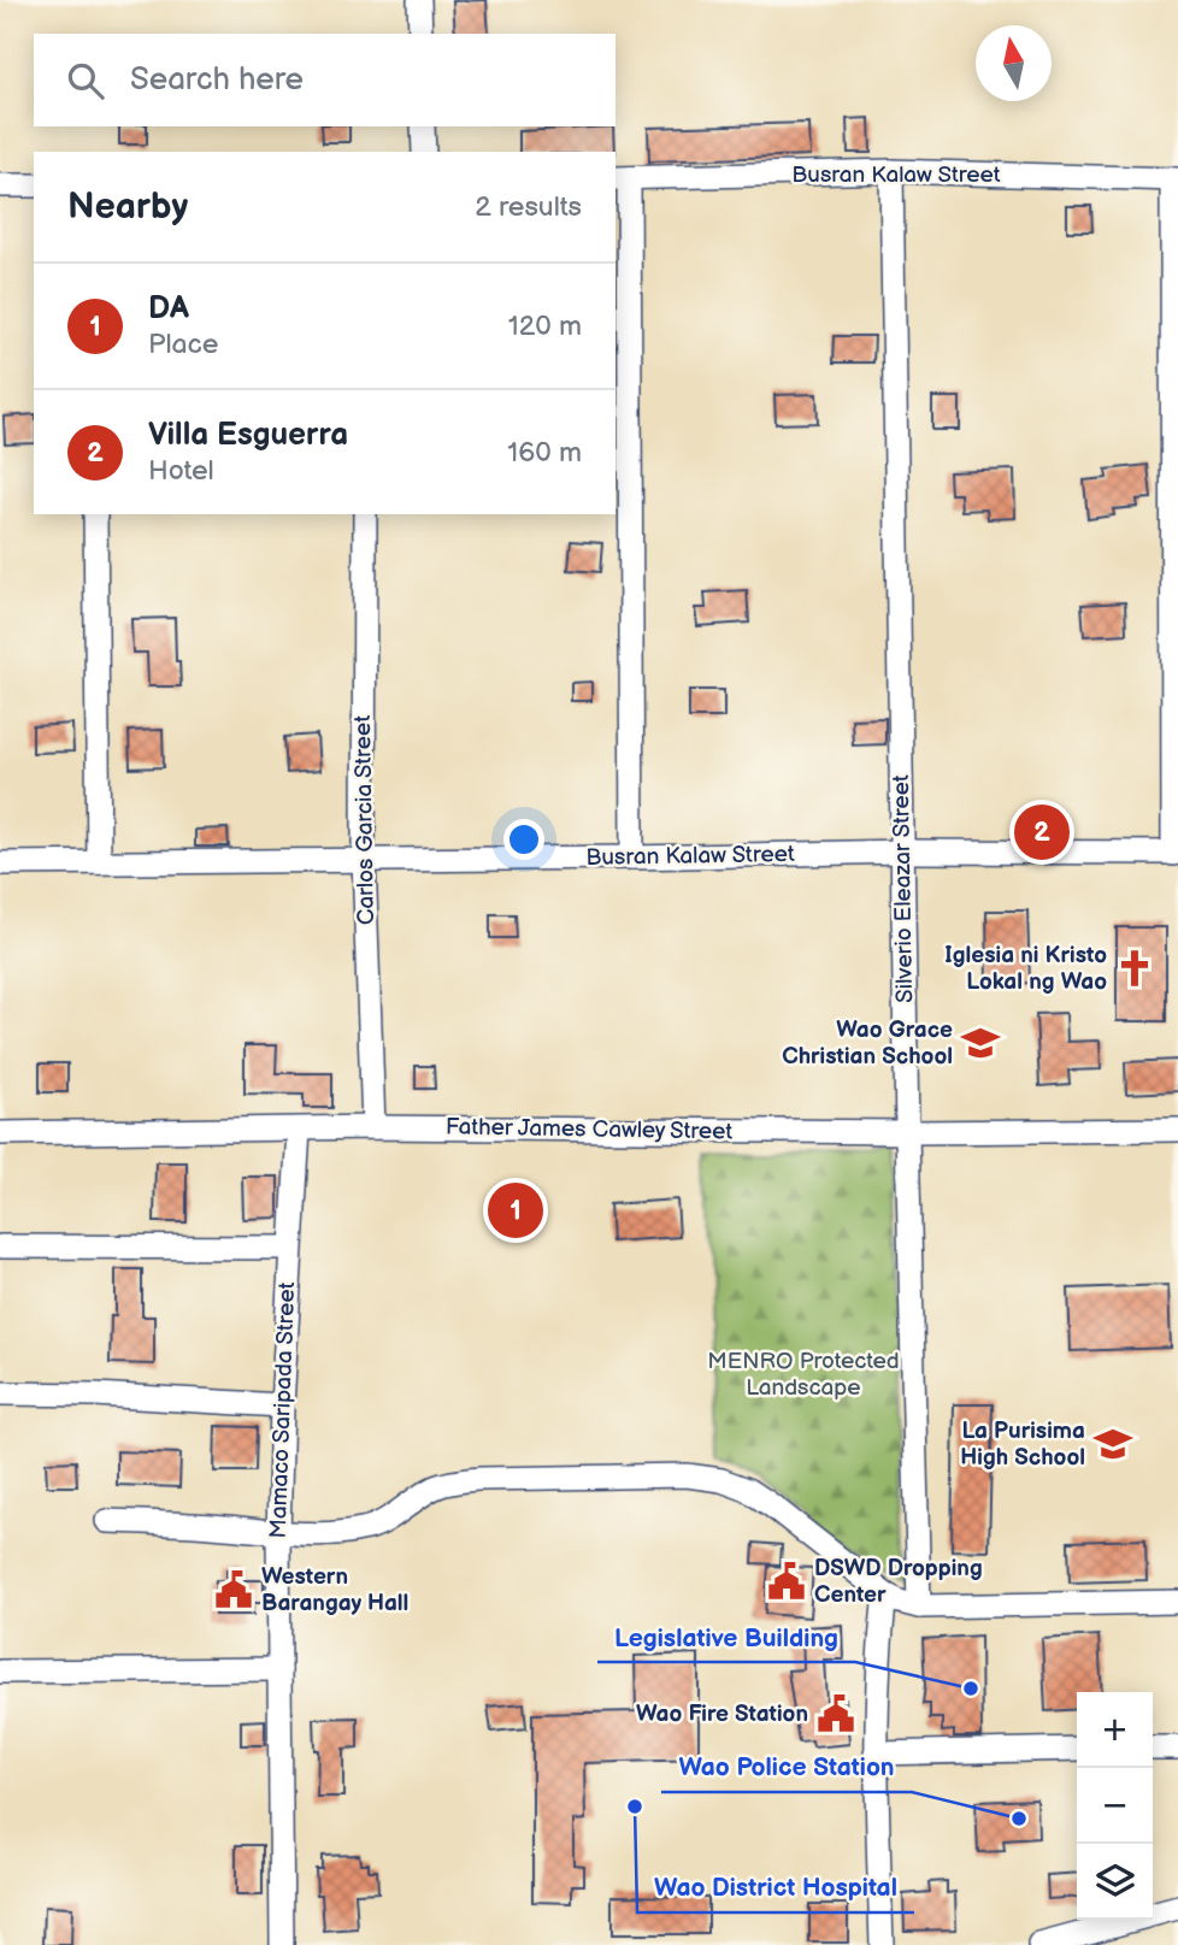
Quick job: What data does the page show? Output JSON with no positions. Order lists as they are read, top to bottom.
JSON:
{
  "streets": {
    "street": [
      "Busran Kalaw Street",
      "Carlos Garcia Street",
      "Silverio Eleazar Street",
      "Father James Cawley Street",
      "Mamaco Saripada Street"
    ]
  },
  "crossings": [
    ["Busran Kalaw Street", "Carlos Garcia Street"],
    ["Busran Kalaw Street", "Silverio Eleazar Street"],
    ["Carlos Garcia Street", "Father James Cawley Street"],
    ["Silverio Eleazar Street", "Father James Cawley Street"],
    ["Father James Cawley Street", "Mamaco Saripada Street"]
  ],
  "parks": ["MENRO Protected Landscape"],
  "places": {
    "church": ["Iglesia ni Kristo Lokal ng Wao"],
    "school or university": ["Wao Grace Christian School", "La Purisima High School"],
    "public building": ["DSWD Dropping Center", "Western Barangay Hall", "Wao Fire Station"],
    "other": ["Legislative Building", "Wao District Hospital", "Wao Police Station"]
  },
  "north": "top",
  "page": {
    "search": "Search here",
    "heading": ["Nearby", "2 results"],
    "list": [
      {
        "mark": "1",
        "name": "DA",
        "note": "Place",
        "value": "120 m"
      },
      {
        "mark": "2",
        "name": "Villa Esguerra",
        "note": "Hotel",
        "value": "160 m"
      }
    ],
    "pins": ["2", "1"],
    "map_buttons": ["+", "−"]
  }
}
